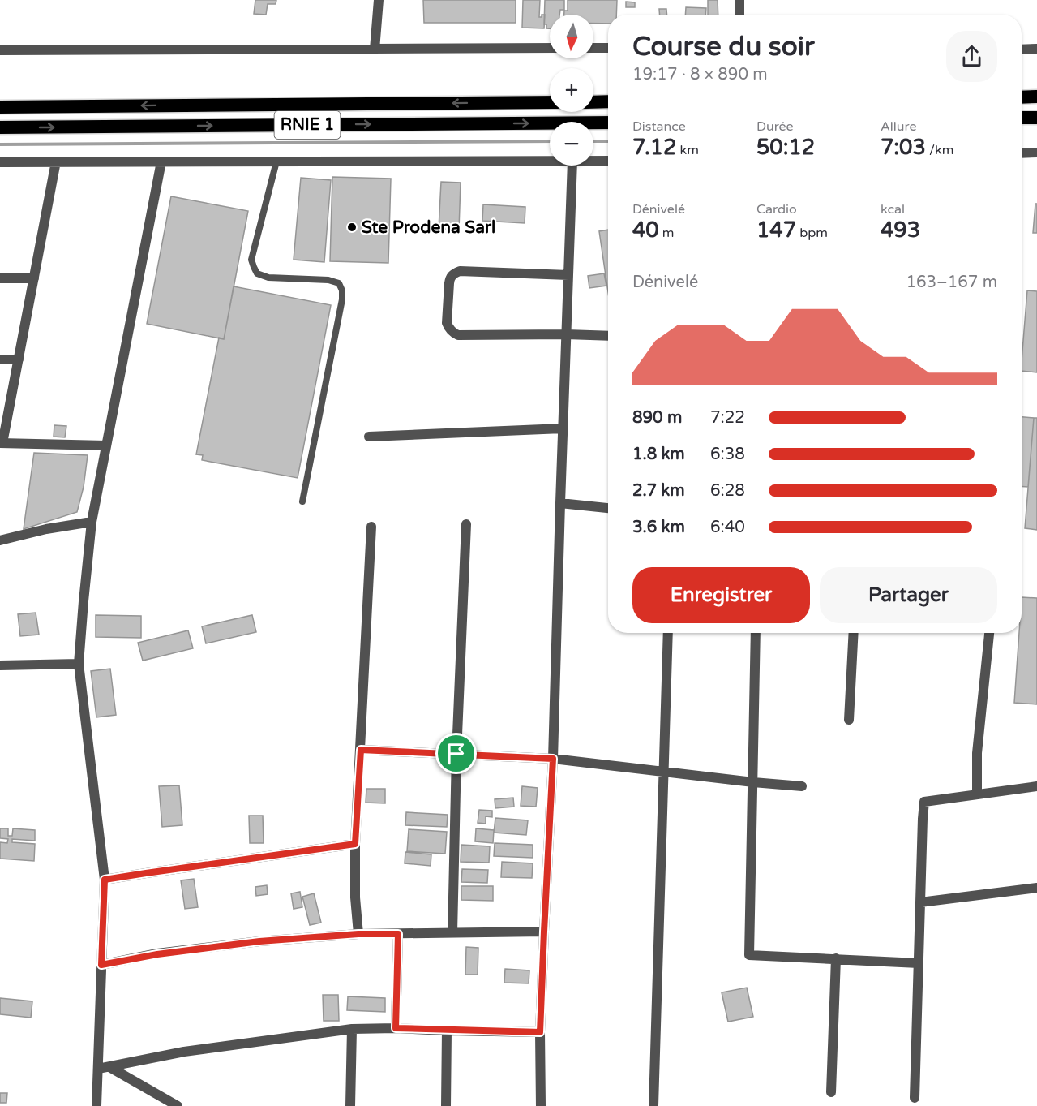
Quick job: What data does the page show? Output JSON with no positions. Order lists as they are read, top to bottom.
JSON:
{
  "streets": {
    "highway": ["RNIE 1"]
  },
  "places": ["Ste Prodena Sarl"],
  "north": "bottom",
  "page": {
    "map_buttons": ["+", "−"],
    "heading": ["Course du soir", "19:17 · 8 × 890 m"],
    "stats": [
      ["Distance", "7.12 km"],
      ["Durée", "50:12"],
      ["Allure", "7:03 /km"],
      ["Dénivelé", "40 m"],
      ["Cardio", "147 bpm"],
      ["kcal", "493"]
    ],
    "chart": ["Dénivelé", "163–167 m"],
    "list": [
      {
        "name": "890 m",
        "note": "7:22"
      },
      {
        "name": "1.8 km",
        "note": "6:38"
      },
      {
        "name": "2.7 km",
        "note": "6:28"
      },
      {
        "name": "3.6 km",
        "note": "6:40"
      }
    ],
    "buttons": ["Enregistrer", "Partager"]
  }
}
